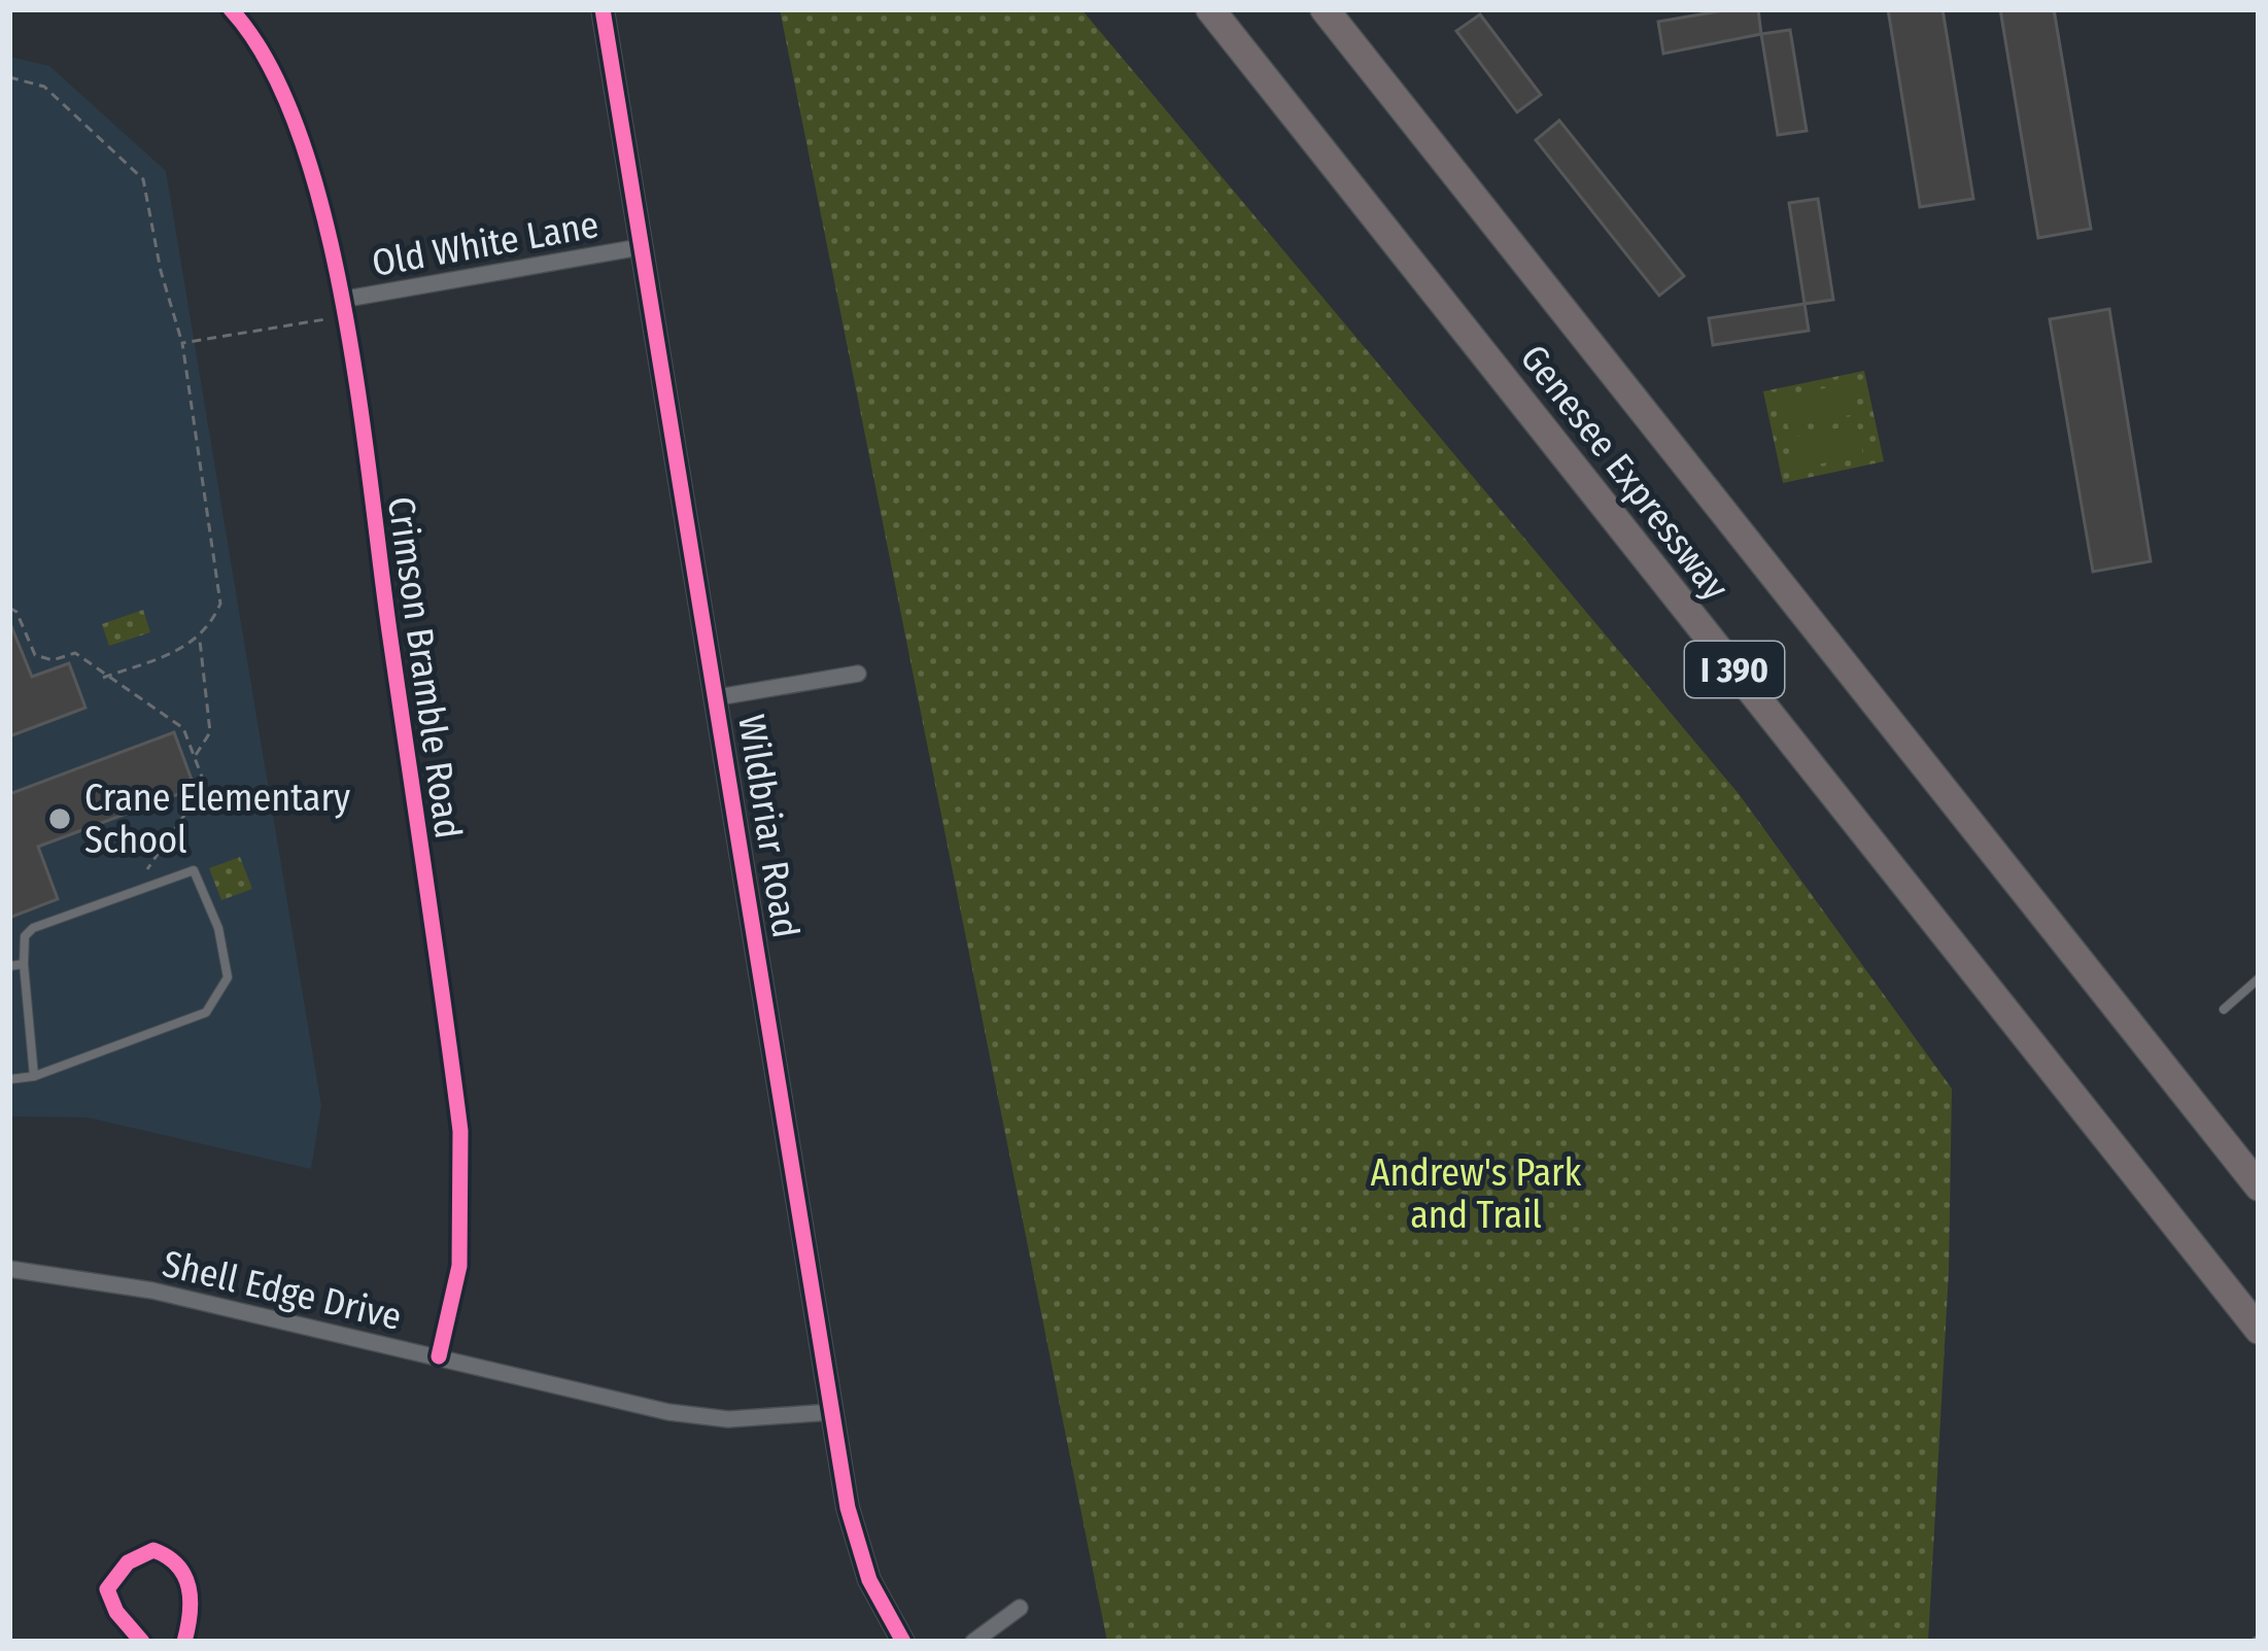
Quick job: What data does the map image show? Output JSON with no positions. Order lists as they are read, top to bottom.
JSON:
{
  "streets": {
    "highway": ["Genesee Expressway", "I 390"],
    "street": [
      "Old White Lane",
      "Crimson Bramble Road",
      "Wildbriar Road",
      "Shell Edge Drive"
    ]
  },
  "crossings": [
    ["Old White Lane", "Crimson Bramble Road"],
    ["Old White Lane", "Wildbriar Road"],
    ["Crimson Bramble Road", "Shell Edge Drive"],
    ["Wildbriar Road", "Shell Edge Drive"]
  ],
  "parks": ["Andrew's Park and Trail"],
  "places": ["Crane Elementary School"]
}
